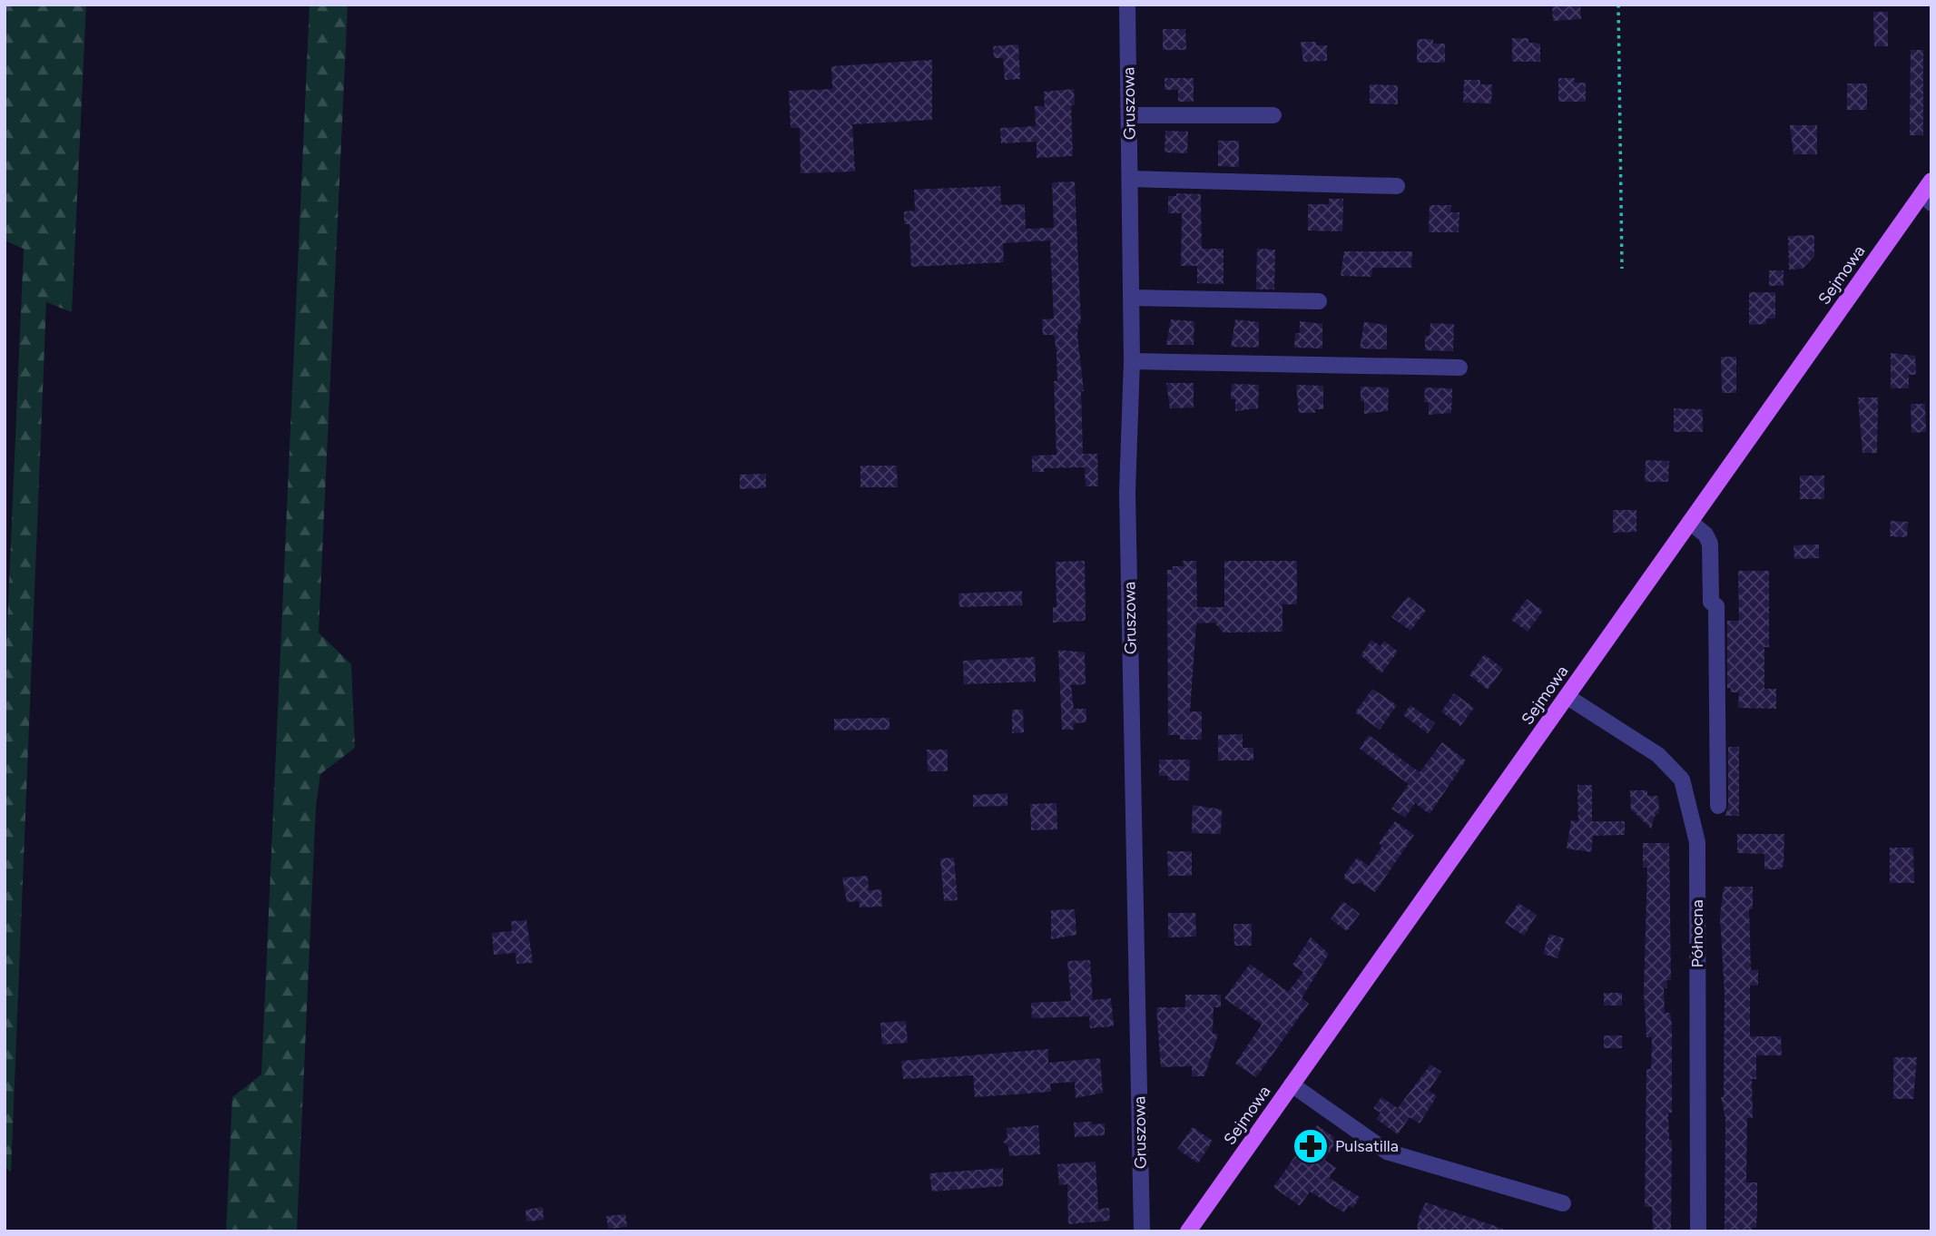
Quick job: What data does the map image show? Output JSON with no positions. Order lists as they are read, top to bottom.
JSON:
{
  "streets": {
    "main road": ["Sejmowa"],
    "street": ["Gruszowa", "Północna"]
  },
  "crossings": [
    ["Sejmowa", "Północna"]
  ],
  "places": {
    "pharmacy": ["Pulsatilla"]
  }
}
